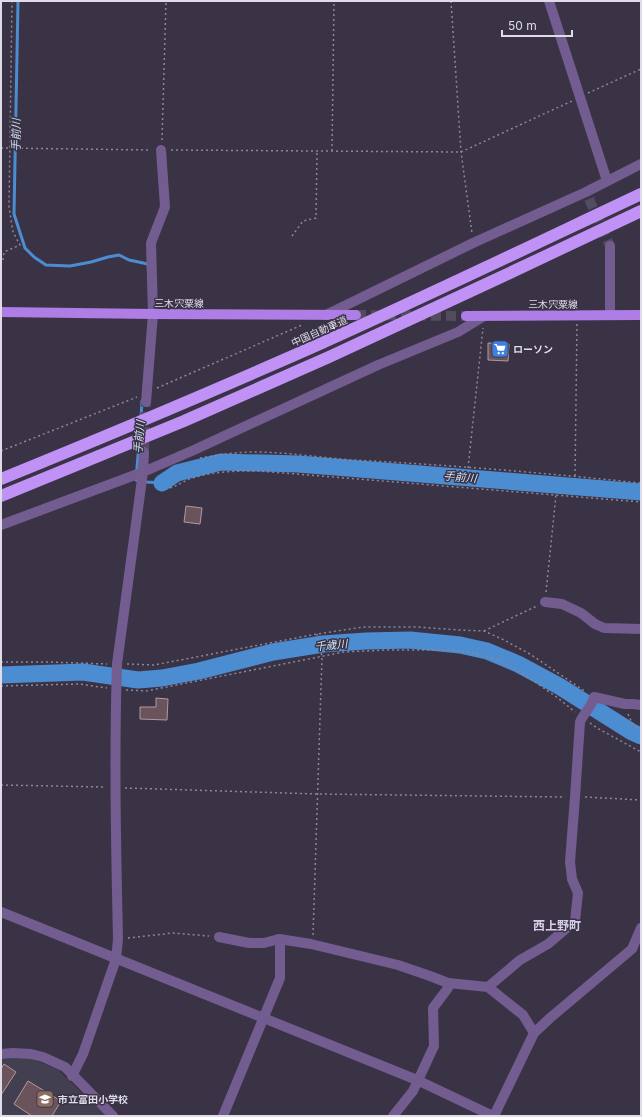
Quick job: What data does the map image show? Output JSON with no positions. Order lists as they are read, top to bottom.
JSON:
{
  "streets": {
    "highway": ["中国自動車道"],
    "main road": ["三木宍粟線"]
  },
  "districts": ["西上野町"],
  "water": ["手前川", "千歳川"],
  "places": {
    "supermarket": ["ローソン"],
    "school or university": ["市立富田小学校"]
  },
  "scale_bar": "50 m"
}
